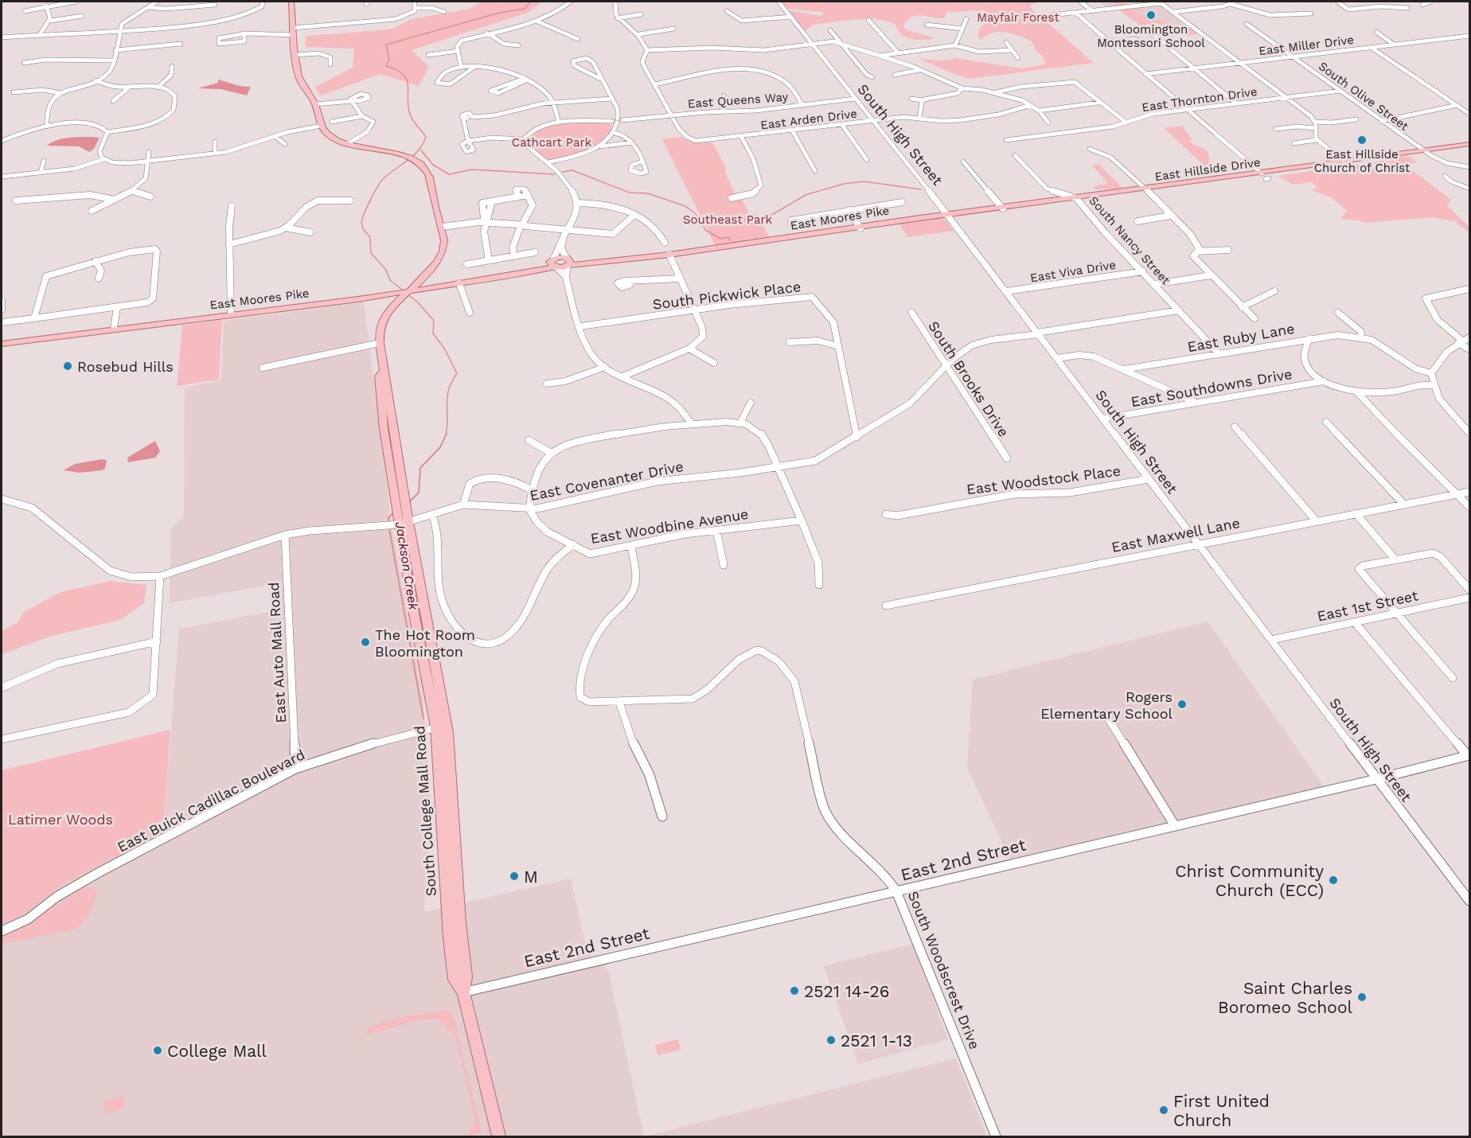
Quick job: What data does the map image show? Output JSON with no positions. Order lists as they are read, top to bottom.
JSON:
{
  "streets": {
    "main road": ["East Hillside Drive", "East Moores Pike", "South College Mall Road"],
    "street": [
      "East Miller Drive",
      "South Olive Street",
      "East Thornton Drive",
      "East Queens Way",
      "East Arden Drive",
      "South High Street",
      "South Nancy Street",
      "East Viva Drive",
      "South Pickwick Place",
      "East Ruby Lane",
      "South Brooks Drive",
      "East Southdowns Drive",
      "East Woodstock Place",
      "East Covenanter Drive",
      "East Woodbine Avenue",
      "East Maxwell Lane",
      "East 1st Street",
      "East Auto Mall Road",
      "East Buick Cadillac Boulevard",
      "East 2nd Street",
      "South Woodscrest Drive"
    ]
  },
  "crossings": [
    ["East Miller Drive", "South Olive Street"],
    ["South Olive Street", "East Thornton Drive"],
    ["South Olive Street", "East Hillside Drive"],
    ["East Queens Way", "East Arden Drive"],
    ["East Queens Way", "South High Street"],
    ["East Arden Drive", "South High Street"],
    ["South High Street", "East Hillside Drive"],
    ["South High Street", "East Moores Pike"],
    ["South High Street", "East Viva Drive"],
    ["South High Street", "East Southdowns Drive"],
    ["South High Street", "East Woodstock Place"],
    ["South High Street", "East Covenanter Drive"],
    ["South High Street", "East Maxwell Lane"],
    ["South High Street", "East 1st Street"],
    ["South High Street", "East 2nd Street"],
    ["East Hillside Drive", "East Moores Pike"],
    ["East Hillside Drive", "South Nancy Street"],
    ["East Moores Pike", "South College Mall Road"],
    ["South Nancy Street", "East Viva Drive"],
    ["South Nancy Street", "East Ruby Lane"],
    ["South Nancy Street", "East Covenanter Drive"],
    ["South Pickwick Place", "East Covenanter Drive"],
    ["South Brooks Drive", "East Covenanter Drive"],
    ["East Covenanter Drive", "East Woodbine Avenue"],
    ["East Covenanter Drive", "East Auto Mall Road"],
    ["East Covenanter Drive", "South College Mall Road"],
    ["East Woodbine Avenue", "South Woodscrest Drive"],
    ["East Auto Mall Road", "East Buick Cadillac Boulevard"],
    ["East Buick Cadillac Boulevard", "South College Mall Road"],
    ["South College Mall Road", "East 2nd Street"],
    ["East 2nd Street", "South Woodscrest Drive"]
  ],
  "water": ["Jackson Creek"],
  "parks": [
    "Mayfair Forest",
    "Cathcart Park",
    "Southeast Park",
    "Latimer Woods"
  ],
  "places": [
    "Bloomington Montessori School",
    "East Hillside Church of Christ",
    "Rosebud Hills",
    "The Hot Room Bloomington",
    "Rogers Elementary School",
    "M",
    "Christ Community Church (ECC)",
    "2521 14-26",
    "Saint Charles Boromeo School",
    "2521 1-13",
    "College Mall",
    "First United Church"
  ]
}
